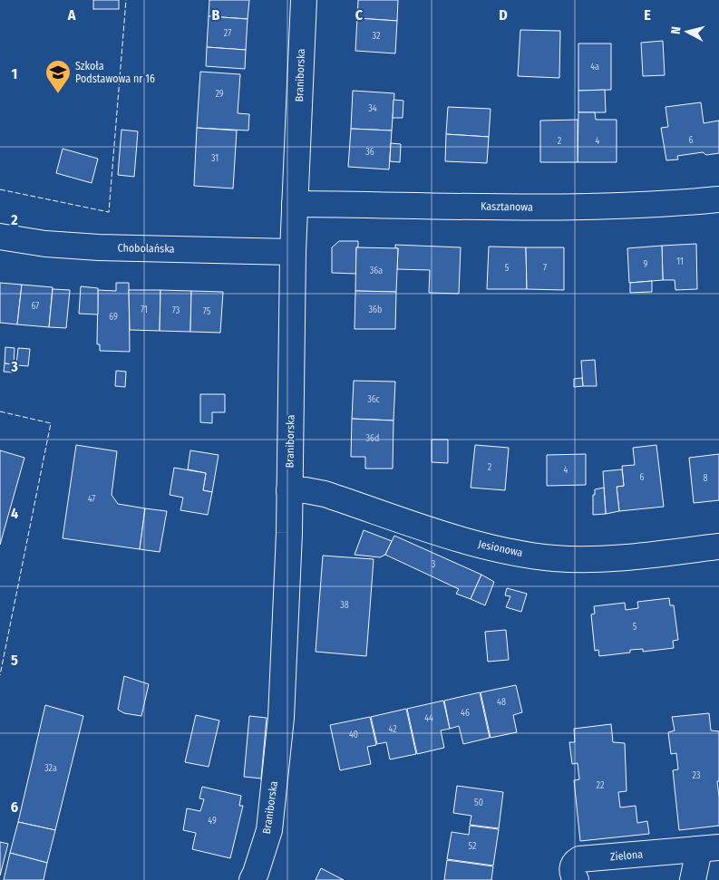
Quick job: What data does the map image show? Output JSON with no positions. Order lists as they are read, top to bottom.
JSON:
{
  "streets": {
    "street": [
      "Braniborska",
      "Kasztanowa",
      "Chobolańska",
      "Jesionowa",
      "Zielona"
    ]
  },
  "crossings": [
    ["Braniborska", "Kasztanowa"],
    ["Braniborska", "Chobolańska"],
    ["Braniborska", "Jesionowa"]
  ],
  "places": {
    "school or university": ["Szkoła Podstawowa nr 16"]
  },
  "house_numbers": [
    "27",
    "32",
    "4a",
    "29",
    "34",
    "6",
    "2",
    "4",
    "36",
    "31",
    "11",
    "9",
    "5",
    "7",
    "36a",
    "67",
    "71",
    "36b",
    "73",
    "75",
    "69",
    "36c",
    "36d",
    "2",
    "4",
    "6",
    "8",
    "47",
    "3",
    "38",
    "5",
    "48",
    "46",
    "44",
    "42",
    "40",
    "32a",
    "23",
    "22",
    "50",
    "49",
    "52"
  ],
  "north": "left",
  "grid": {
    "columns": [
      "A",
      "B",
      "C",
      "D",
      "E"
    ],
    "rows": [
      "1",
      "2",
      "3",
      "4",
      "5",
      "6"
    ]
  }
}
